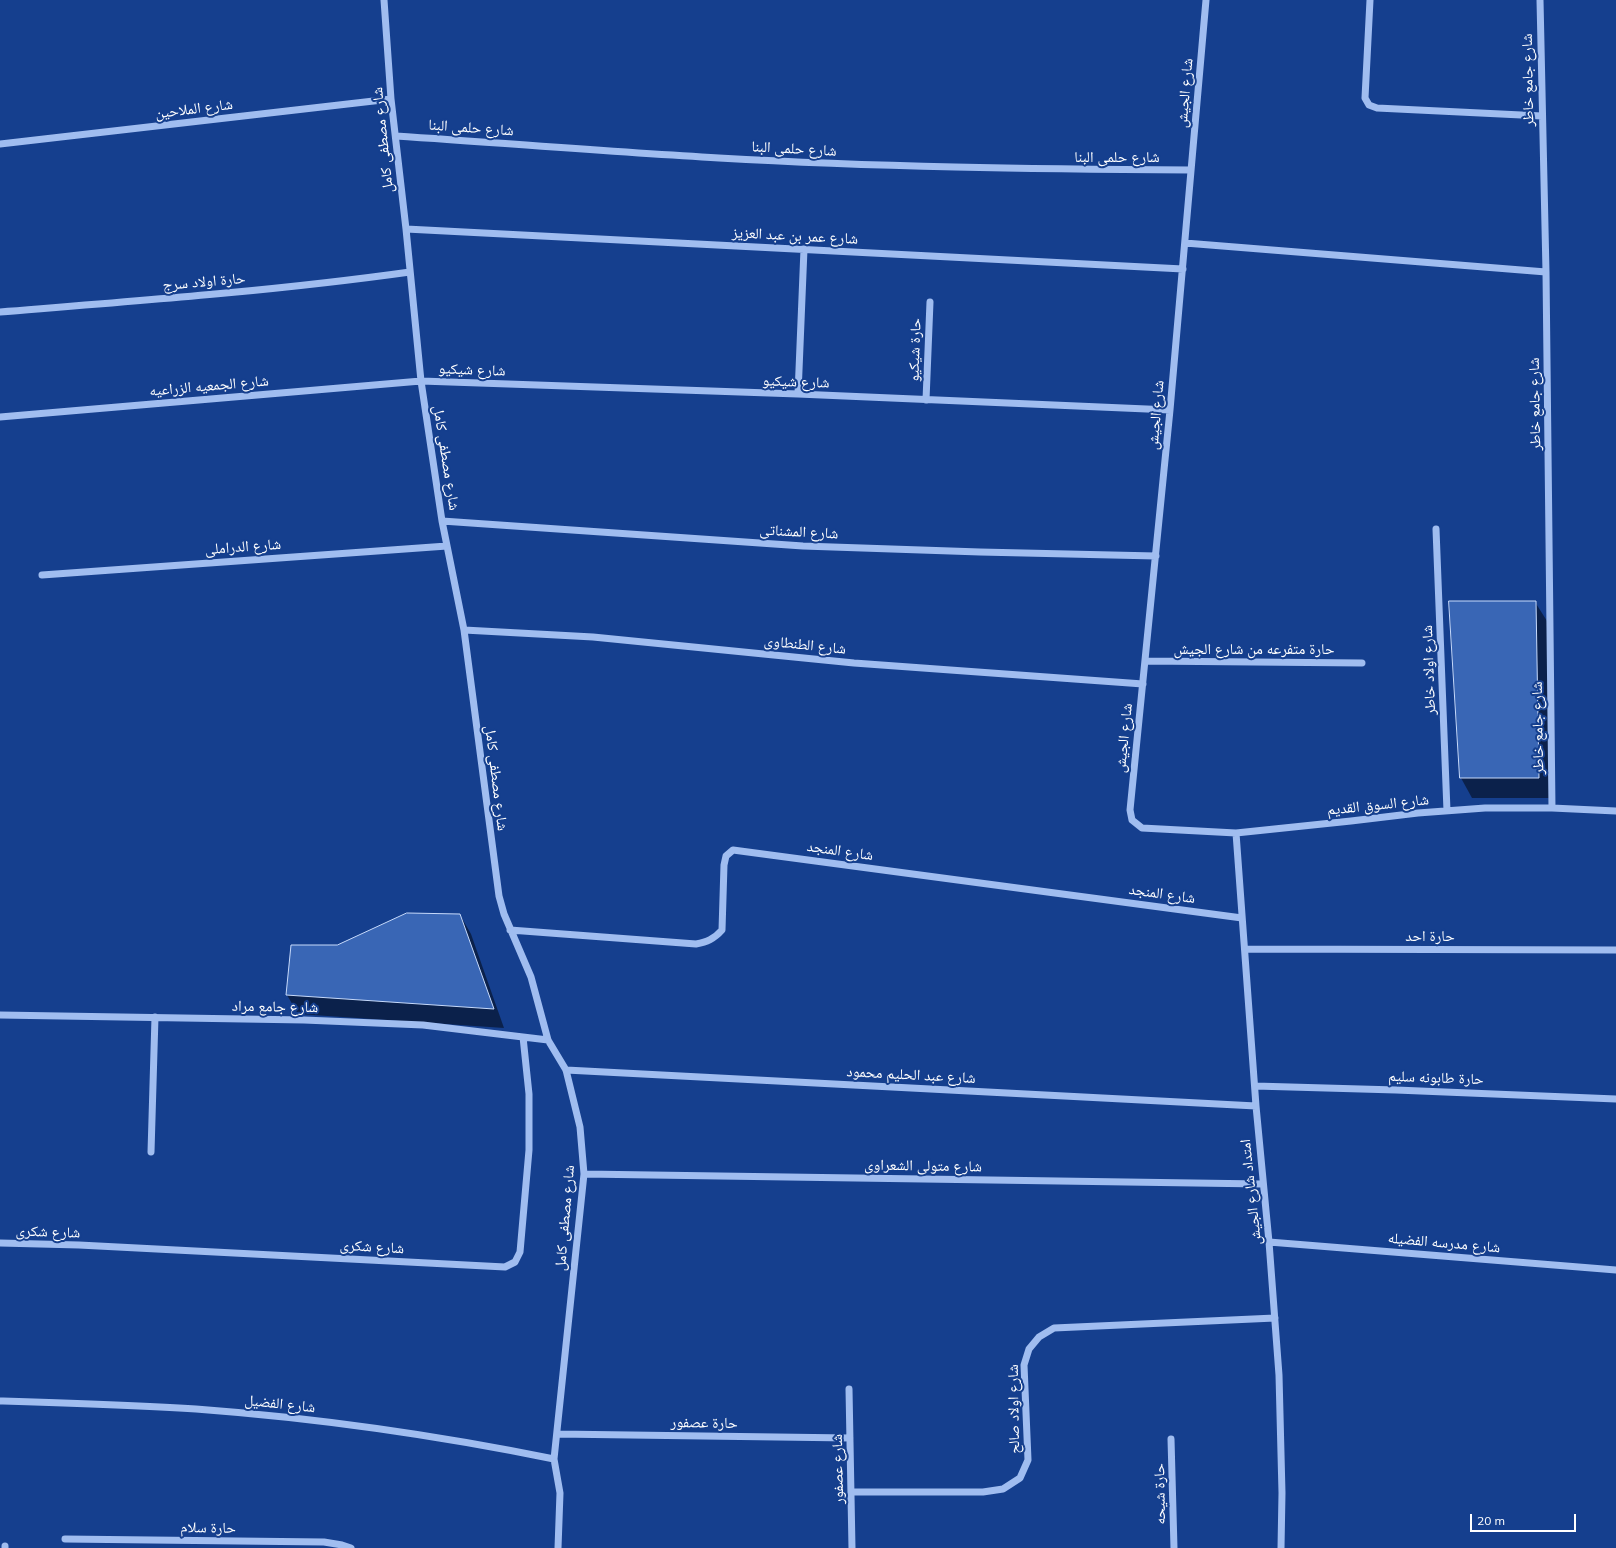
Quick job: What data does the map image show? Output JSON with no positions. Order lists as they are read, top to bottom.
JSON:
{
  "streets": {
    "street": [
      "شارع جامع خاطر",
      "شارع الجيش",
      "شارع الملاحين",
      "شارع حلمى البنا",
      "شارع مصطفى كامل",
      "شارع عمر بن عبد العزيز",
      "حارة اولاد سرج",
      "حارة شيكيو",
      "شارع شيكيو",
      "شارع الجمعيه الزراعيه",
      "شارع المشناتى",
      "شارع الدراملى",
      "شارع الطنطاوى",
      "حارة متفرعه من شارع الجيش",
      "شارع اولاد خاطر",
      "شارع السوق القديم",
      "شارع المنجد",
      "حارة احد",
      "شارع جامع مراد",
      "شارع عبد الحليم محمود",
      "حارة طابونه سليم",
      "شارع متولى الشعراوى",
      "امتداد شارع الجيش",
      "شارع شكرى",
      "شارع مدرسه الفضيله",
      "شارع الفضيل",
      "شارع اولاد صالح",
      "حارة عصفور",
      "شارع عصفور",
      "حارة شيحه",
      "حارة سلام"
    ]
  },
  "crossings": [
    ["شارع جامع خاطر", "شارع السوق القديم"],
    ["شارع الجيش", "شارع حلمى البنا"],
    ["شارع الجيش", "شارع عمر بن عبد العزيز"],
    ["شارع الجيش", "شارع شيكيو"],
    ["شارع الجيش", "شارع المشناتى"],
    ["شارع الجيش", "شارع الطنطاوى"],
    ["شارع الجيش", "حارة متفرعه من شارع الجيش"],
    ["شارع الجيش", "شارع السوق القديم"],
    ["شارع الملاحين", "شارع مصطفى كامل"],
    ["شارع حلمى البنا", "شارع مصطفى كامل"],
    ["شارع مصطفى كامل", "شارع عمر بن عبد العزيز"],
    ["شارع مصطفى كامل", "حارة اولاد سرج"],
    ["شارع مصطفى كامل", "شارع شيكيو"],
    ["شارع مصطفى كامل", "شارع الجمعيه الزراعيه"],
    ["شارع مصطفى كامل", "شارع المشناتى"],
    ["شارع مصطفى كامل", "شارع الدراملى"],
    ["شارع مصطفى كامل", "شارع الطنطاوى"],
    ["شارع مصطفى كامل", "شارع المنجد"],
    ["شارع مصطفى كامل", "شارع جامع مراد"],
    ["شارع مصطفى كامل", "شارع عبد الحليم محمود"],
    ["شارع مصطفى كامل", "شارع متولى الشعراوى"],
    ["شارع مصطفى كامل", "شارع الفضيل"],
    ["شارع مصطفى كامل", "حارة عصفور"],
    ["حارة شيكيو", "شارع شيكيو"],
    ["شارع شيكيو", "شارع الجمعيه الزراعيه"],
    ["شارع اولاد خاطر", "شارع السوق القديم"],
    ["شارع السوق القديم", "امتداد شارع الجيش"],
    ["شارع المنجد", "امتداد شارع الجيش"],
    ["حارة احد", "امتداد شارع الجيش"],
    ["شارع جامع مراد", "شارع شكرى"],
    ["شارع عبد الحليم محمود", "امتداد شارع الجيش"],
    ["حارة طابونه سليم", "امتداد شارع الجيش"],
    ["شارع متولى الشعراوى", "امتداد شارع الجيش"],
    ["امتداد شارع الجيش", "شارع مدرسه الفضيله"],
    ["امتداد شارع الجيش", "شارع اولاد صالح"],
    ["شارع اولاد صالح", "شارع عصفور"],
    ["حارة عصفور", "شارع عصفور"]
  ],
  "scale_bar": "20 m"
}
